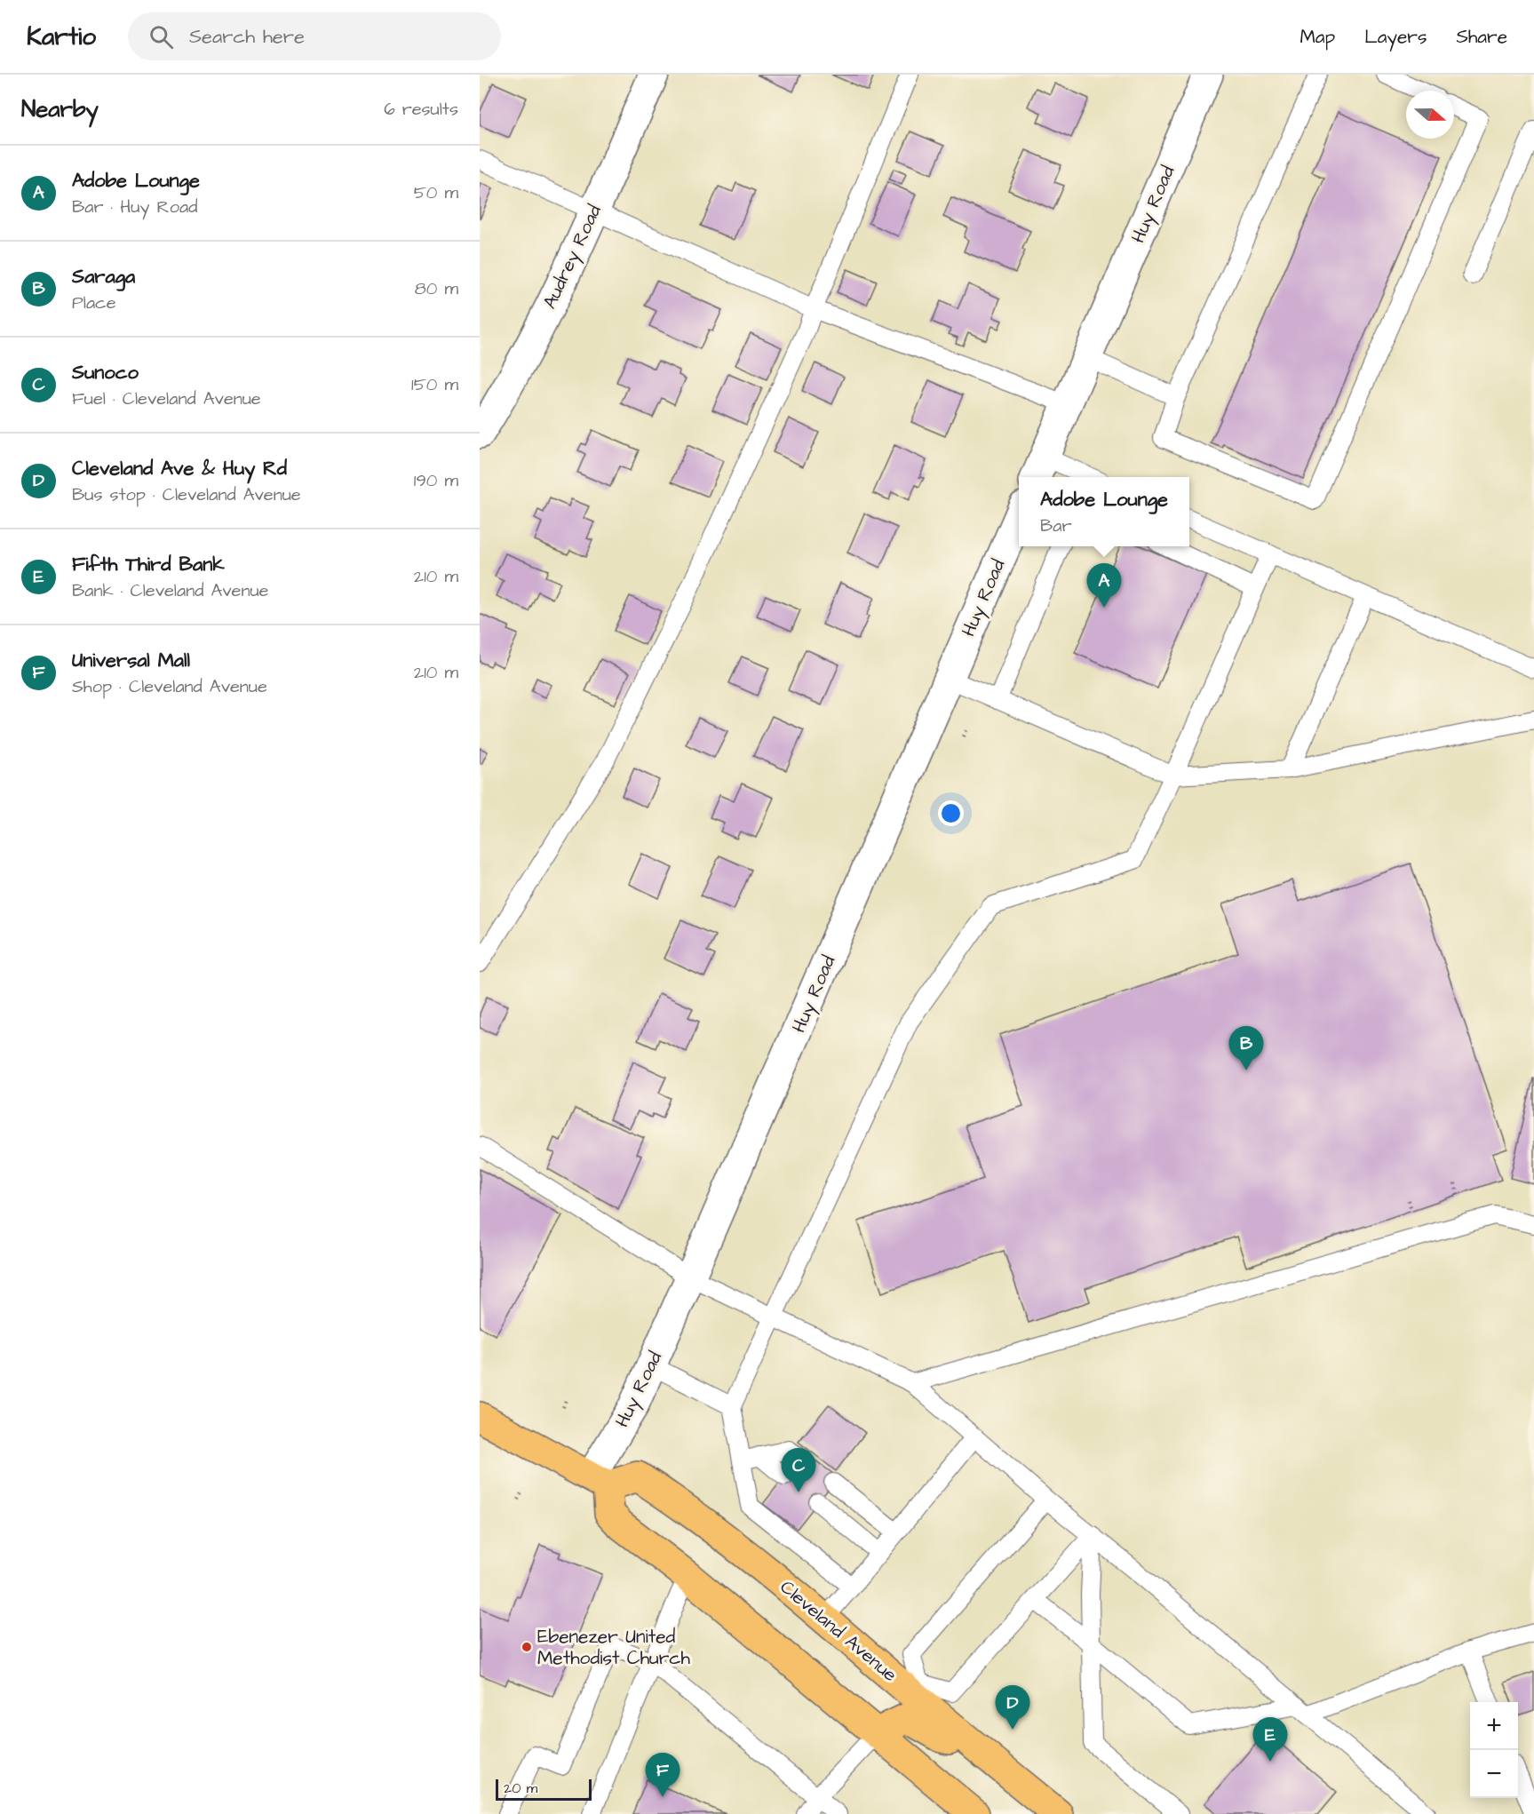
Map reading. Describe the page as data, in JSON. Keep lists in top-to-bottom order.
{
  "streets": {
    "main road": ["Cleveland Avenue"],
    "street": ["Huy Road", "Audrey Road"]
  },
  "crossings": [
    ["Huy Road", "Cleveland Avenue"]
  ],
  "places": ["Ebenezer United Methodist Church"],
  "scale_bar": "20 m",
  "north": "right",
  "page": {
    "header": "Kartio",
    "search": "Search here",
    "nav": ["Map", "Layers", "Share"],
    "heading": ["Nearby", "6 results"],
    "list": [
      {
        "mark": "A",
        "name": "Adobe Lounge",
        "note": "Bar · Huy Road",
        "value": "50 m"
      },
      {
        "mark": "B",
        "name": "Saraga",
        "note": "Place",
        "value": "80 m"
      },
      {
        "mark": "C",
        "name": "Sunoco",
        "note": "Fuel · Cleveland Avenue",
        "value": "150 m"
      },
      {
        "mark": "D",
        "name": "Cleveland Ave & Huy Rd",
        "note": "Bus stop · Cleveland Avenue",
        "value": "190 m"
      },
      {
        "mark": "E",
        "name": "Fifth Third Bank",
        "note": "Bank · Cleveland Avenue",
        "value": "210 m"
      },
      {
        "mark": "F",
        "name": "Universal Mall",
        "note": "Shop · Cleveland Avenue",
        "value": "210 m"
      }
    ],
    "popup": ["Adobe Lounge", "Bar"],
    "pins": [
      "A",
      "B",
      "C",
      "D",
      "E",
      "F"
    ],
    "map_buttons": ["+", "−"],
    "scale": "20 m"
  }
}
